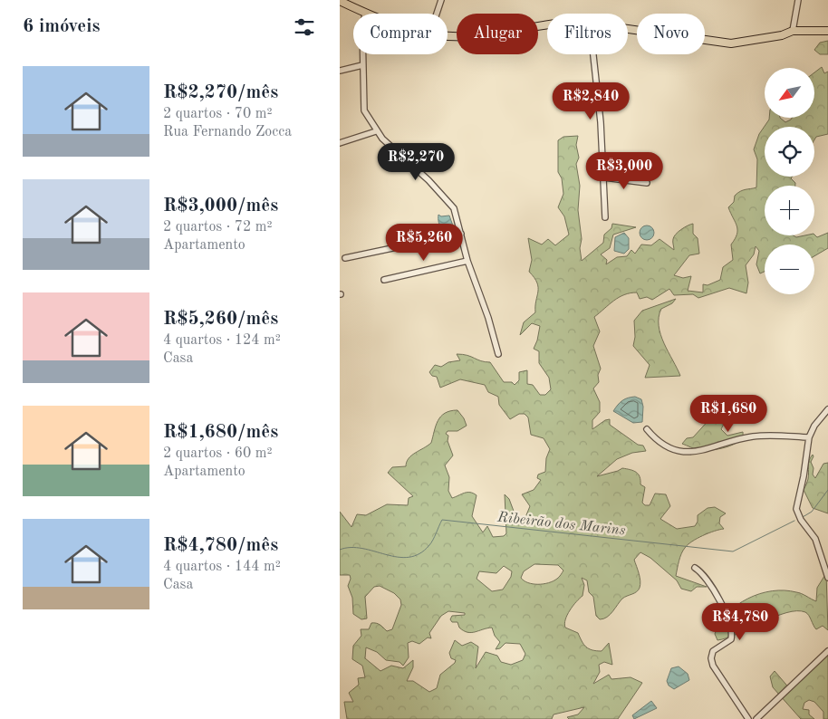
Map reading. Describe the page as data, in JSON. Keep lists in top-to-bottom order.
{
  "water": ["Ribeirão dos Marins"],
  "north": "bottom left",
  "page": {
    "heading": "6 imóveis",
    "chip": [
      "Comprar",
      "Alugar",
      "Filtros",
      "Novo"
    ],
    "list": [
      {
        "name": "R$2,270/mês",
        "note": "2 quartos · 70 m² · Rua Fernando Zocca"
      },
      {
        "name": "R$3,000/mês",
        "note": "2 quartos · 72 m² · Apartamento"
      },
      {
        "name": "R$5,260/mês",
        "note": "4 quartos · 124 m² · Casa"
      },
      {
        "name": "R$1,680/mês",
        "note": "2 quartos · 60 m² · Apartamento"
      },
      {
        "name": "R$4,780/mês",
        "note": "4 quartos · 144 m² · Casa"
      }
    ],
    "map_buttons": ["+", "−"],
    "price": [
      "R$2,840",
      "R$2,270",
      "R$3,000",
      "R$5,260",
      "R$1,680",
      "R$4,780"
    ]
  }
}
